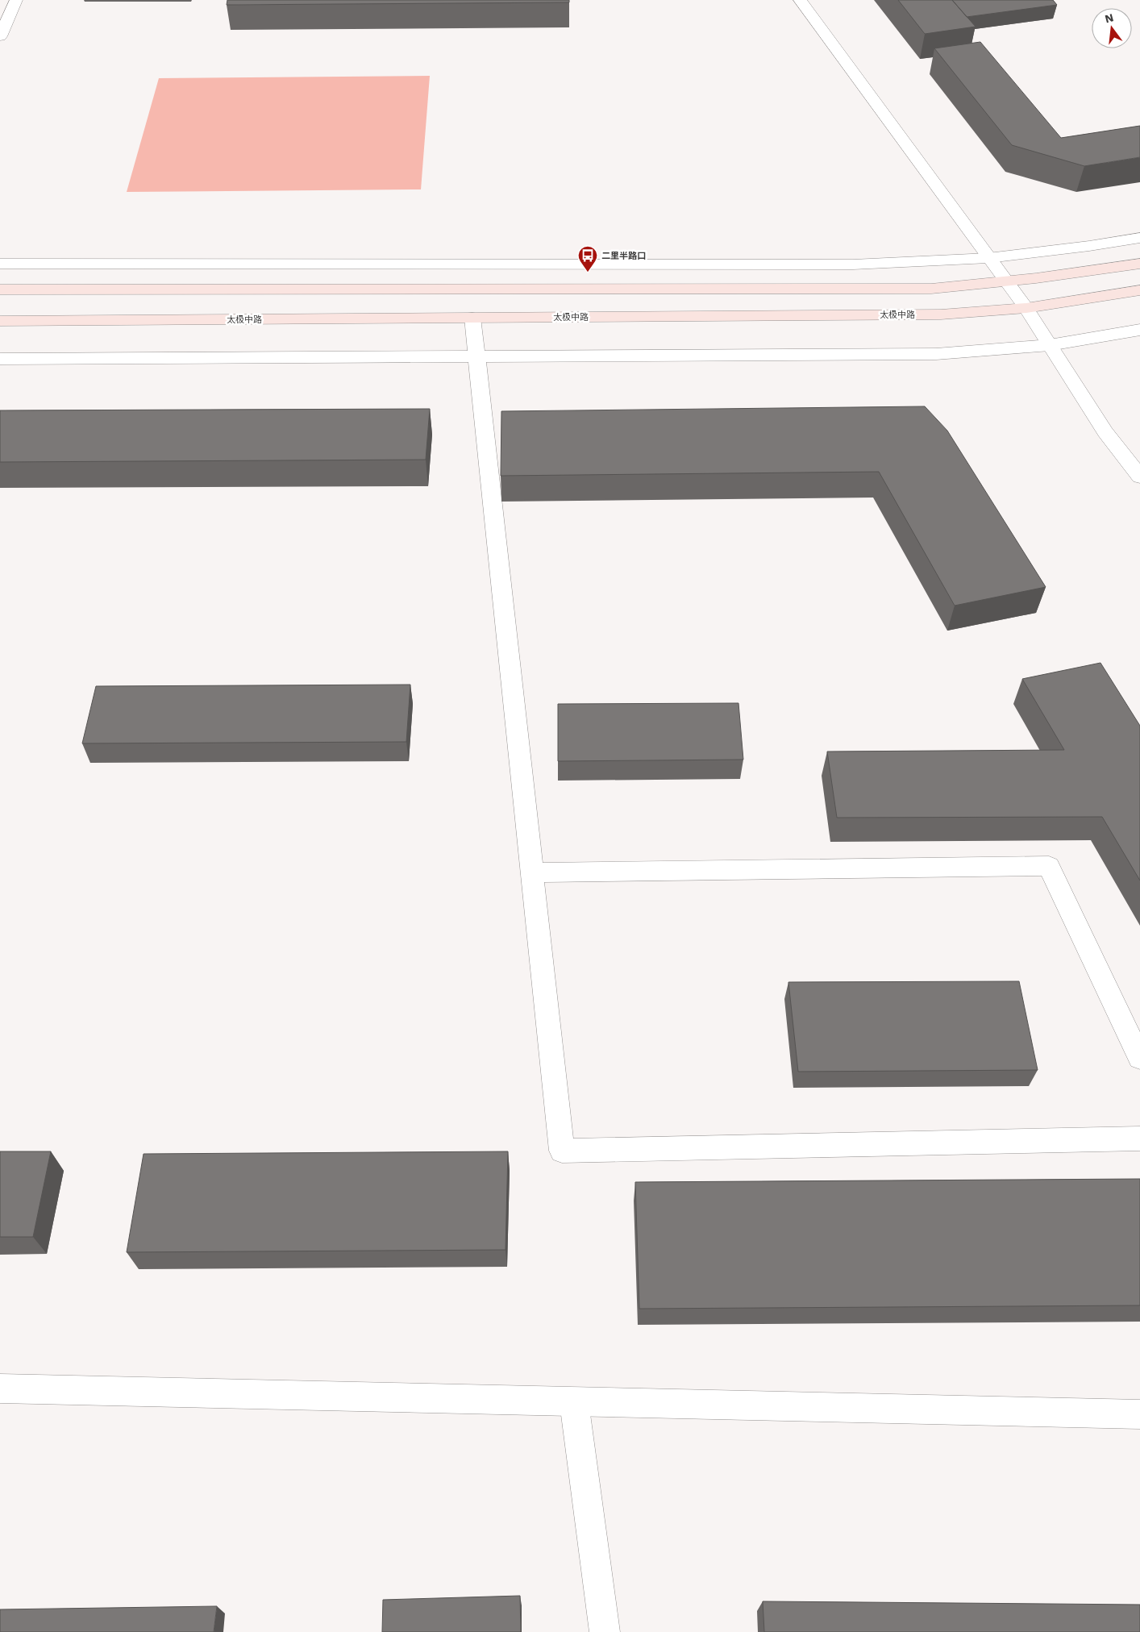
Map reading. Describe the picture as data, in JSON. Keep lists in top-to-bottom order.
{
  "streets": {
    "main road": ["太极中路"]
  },
  "places": {
    "bus stop": ["二里半路口"]
  },
  "north": "top"
}
